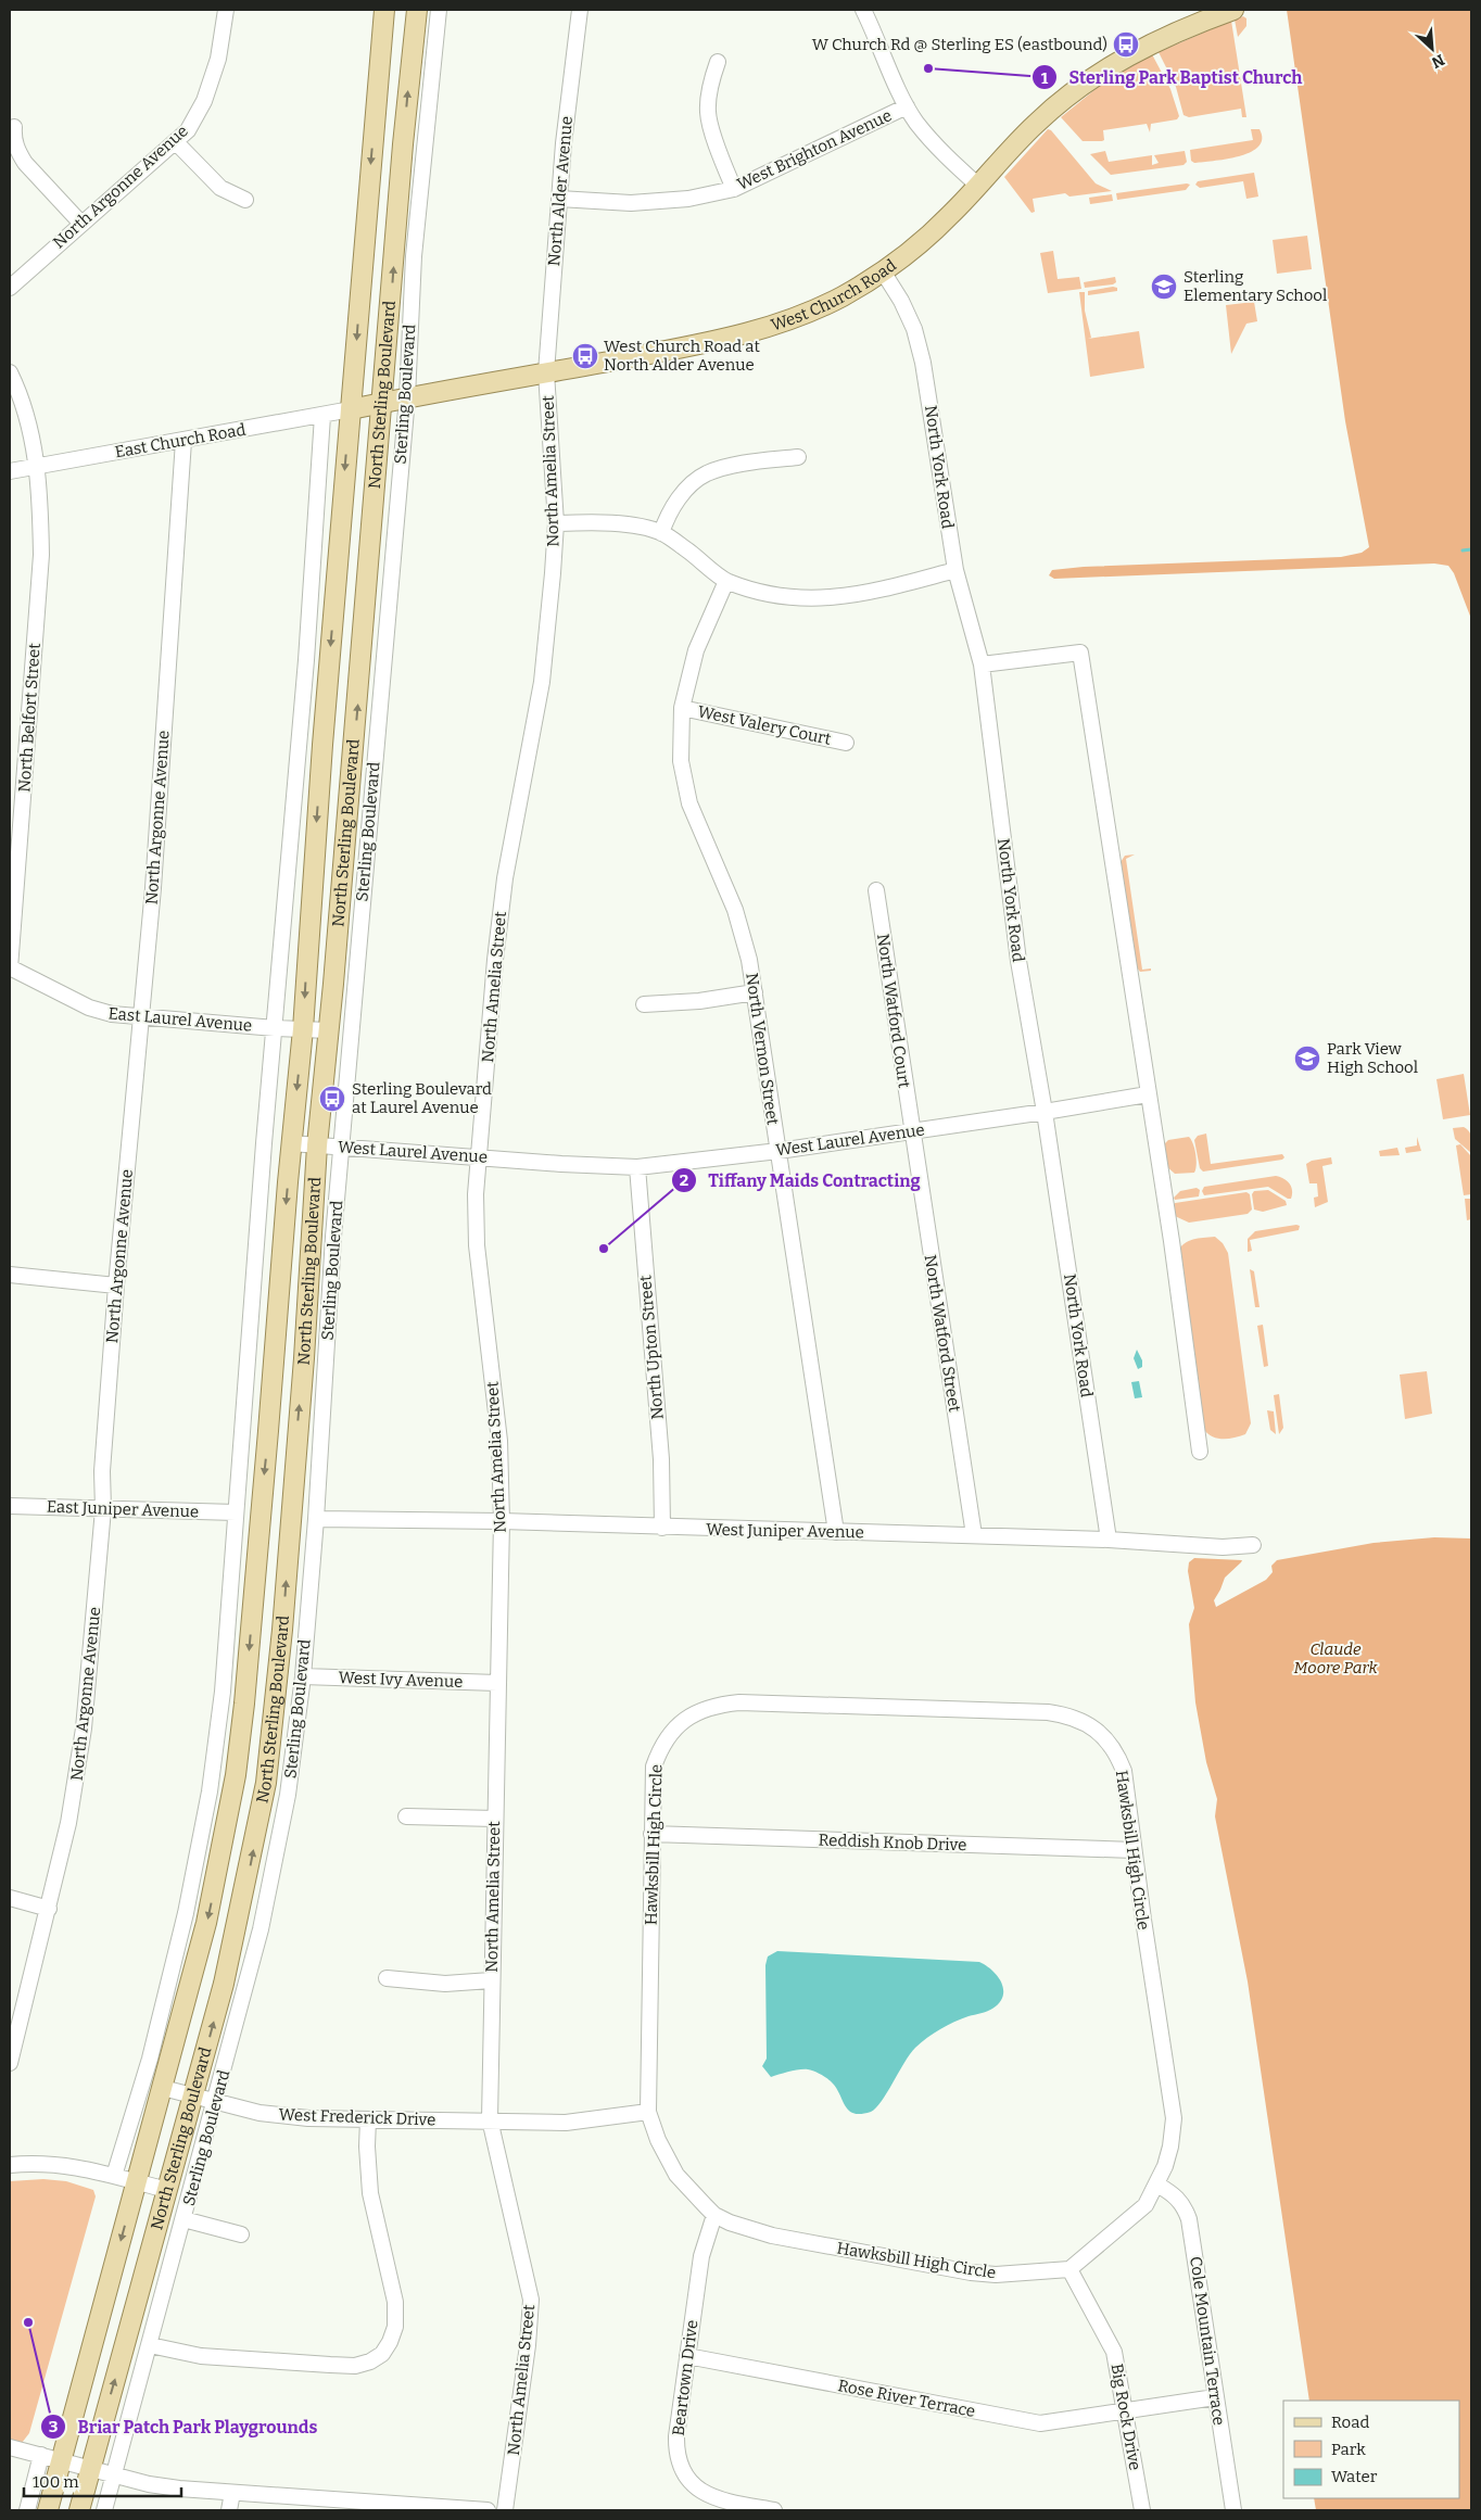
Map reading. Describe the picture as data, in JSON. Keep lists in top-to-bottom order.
{
  "streets": {
    "main road": ["West Church Road", "North Sterling Boulevard"],
    "street": [
      "West Brighton Avenue",
      "North Argonne Avenue",
      "North Alder Avenue",
      "Sterling Boulevard",
      "East Church Road",
      "North York Road",
      "North Amelia Street",
      "North Belfort Street",
      "West Valery Court",
      "North Watford Court",
      "East Laurel Avenue",
      "North Vernon Street",
      "West Laurel Avenue",
      "North Watford Street",
      "North Upton Street",
      "East Juniper Avenue",
      "West Juniper Avenue",
      "West Ivy Avenue",
      "Reddish Knob Drive",
      "Hawksbill High Circle",
      "West Frederick Drive",
      "Cole Mountain Terrace",
      "Beartown Drive",
      "Rose River Terrace",
      "Big Rock Drive"
    ]
  },
  "crossings": [
    ["West Brighton Avenue", "North Alder Avenue"],
    ["North Argonne Avenue", "East Church Road"],
    ["North Argonne Avenue", "East Laurel Avenue"],
    ["North Argonne Avenue", "East Juniper Avenue"],
    ["North Alder Avenue", "West Church Road"],
    ["North Alder Avenue", "North Amelia Street"],
    ["West Church Road", "North Sterling Boulevard"],
    ["West Church Road", "Sterling Boulevard"],
    ["West Church Road", "East Church Road"],
    ["West Church Road", "North York Road"],
    ["West Church Road", "North Amelia Street"],
    ["North Sterling Boulevard", "East Church Road"],
    ["North Sterling Boulevard", "East Laurel Avenue"],
    ["North Sterling Boulevard", "West Laurel Avenue"],
    ["North Sterling Boulevard", "West Frederick Drive"],
    ["Sterling Boulevard", "West Laurel Avenue"],
    ["Sterling Boulevard", "West Juniper Avenue"],
    ["Sterling Boulevard", "West Ivy Avenue"],
    ["Sterling Boulevard", "West Frederick Drive"],
    ["East Church Road", "North Belfort Street"],
    ["North York Road", "West Laurel Avenue"],
    ["North York Road", "West Juniper Avenue"],
    ["North Amelia Street", "West Laurel Avenue"],
    ["North Amelia Street", "West Juniper Avenue"],
    ["North Amelia Street", "West Ivy Avenue"],
    ["North Amelia Street", "West Frederick Drive"],
    ["North Belfort Street", "East Laurel Avenue"],
    ["West Valery Court", "North Vernon Street"],
    ["North Watford Court", "West Laurel Avenue"],
    ["North Watford Court", "North Watford Street"],
    ["North Vernon Street", "West Laurel Avenue"],
    ["North Vernon Street", "West Juniper Avenue"],
    ["West Laurel Avenue", "North Watford Street"],
    ["West Laurel Avenue", "North Upton Street"],
    ["North Watford Street", "West Juniper Avenue"],
    ["North Upton Street", "West Juniper Avenue"],
    ["Reddish Knob Drive", "Hawksbill High Circle"],
    ["Hawksbill High Circle", "West Frederick Drive"],
    ["Hawksbill High Circle", "Cole Mountain Terrace"],
    ["Hawksbill High Circle", "Beartown Drive"],
    ["Hawksbill High Circle", "Big Rock Drive"],
    ["Cole Mountain Terrace", "Rose River Terrace"],
    ["Beartown Drive", "Rose River Terrace"],
    ["Rose River Terrace", "Big Rock Drive"]
  ],
  "parks": ["Claude Moore Park"],
  "places": {
    "bus stop": ["W Church Rd @ Sterling ES (eastbound)", "West Church Road at North Alder Avenue", "Sterling Boulevard at Laurel Avenue"],
    "other": ["Sterling Park Baptist Church", "Tiffany Maids Contracting", "Briar Patch Park Playgrounds"],
    "school or university": ["Sterling Elementary School", "Park View High School"]
  },
  "legend": ["Road", "Park", "Water"],
  "scale_bar": "100 m",
  "north": "bottom right"
}
